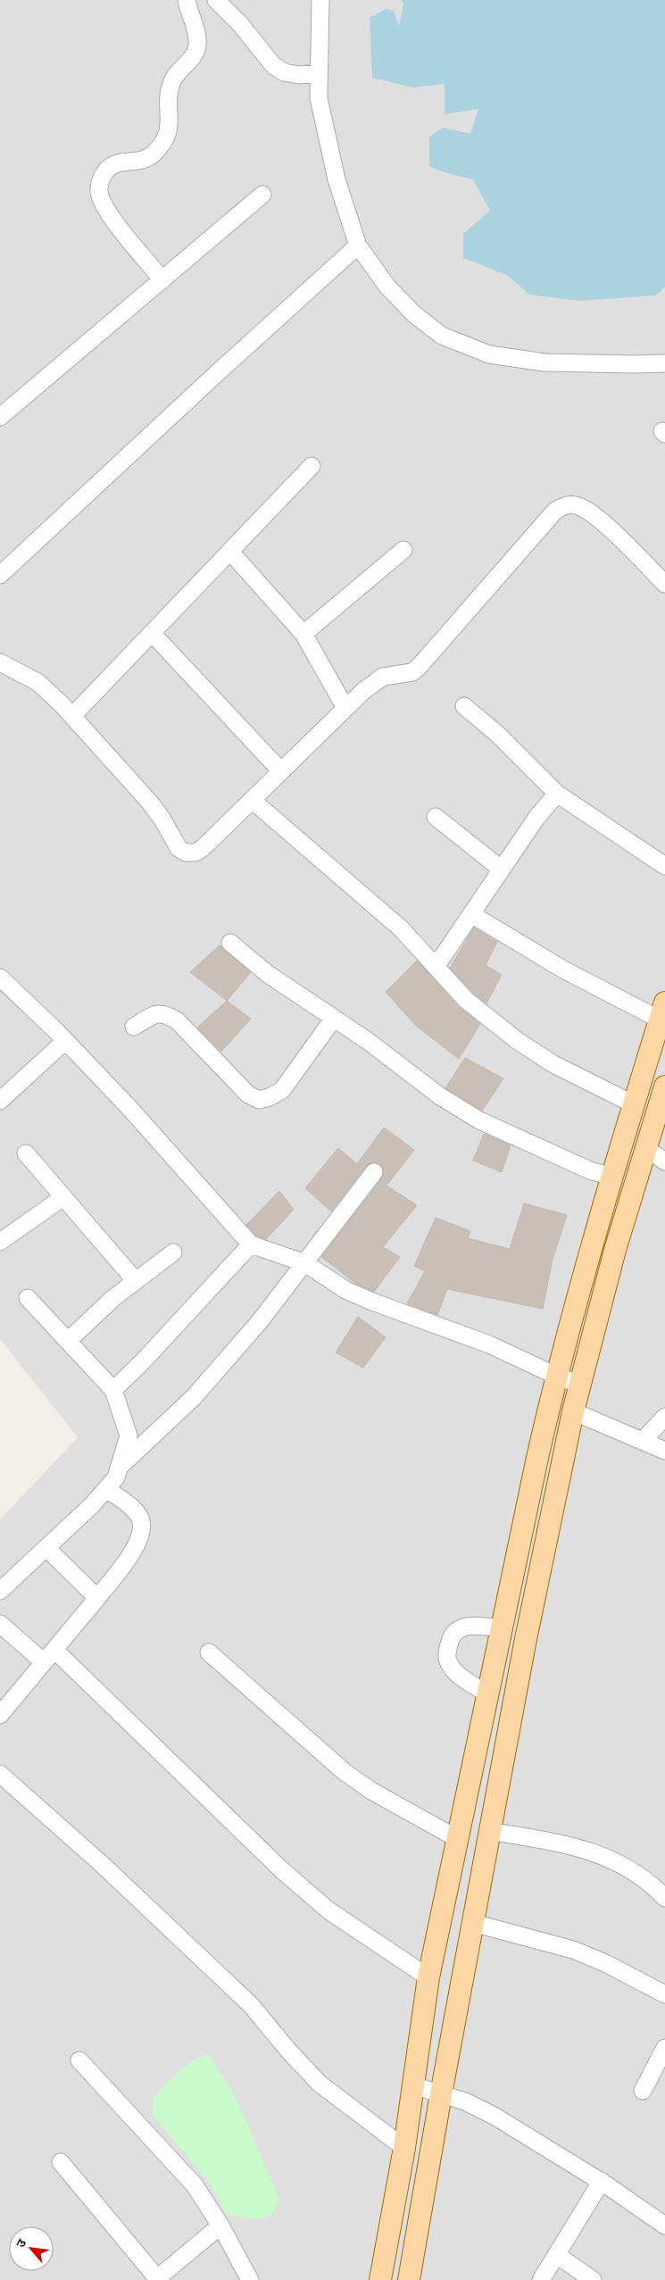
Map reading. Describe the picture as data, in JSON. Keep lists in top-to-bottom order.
{
  "north": "top left"
}
